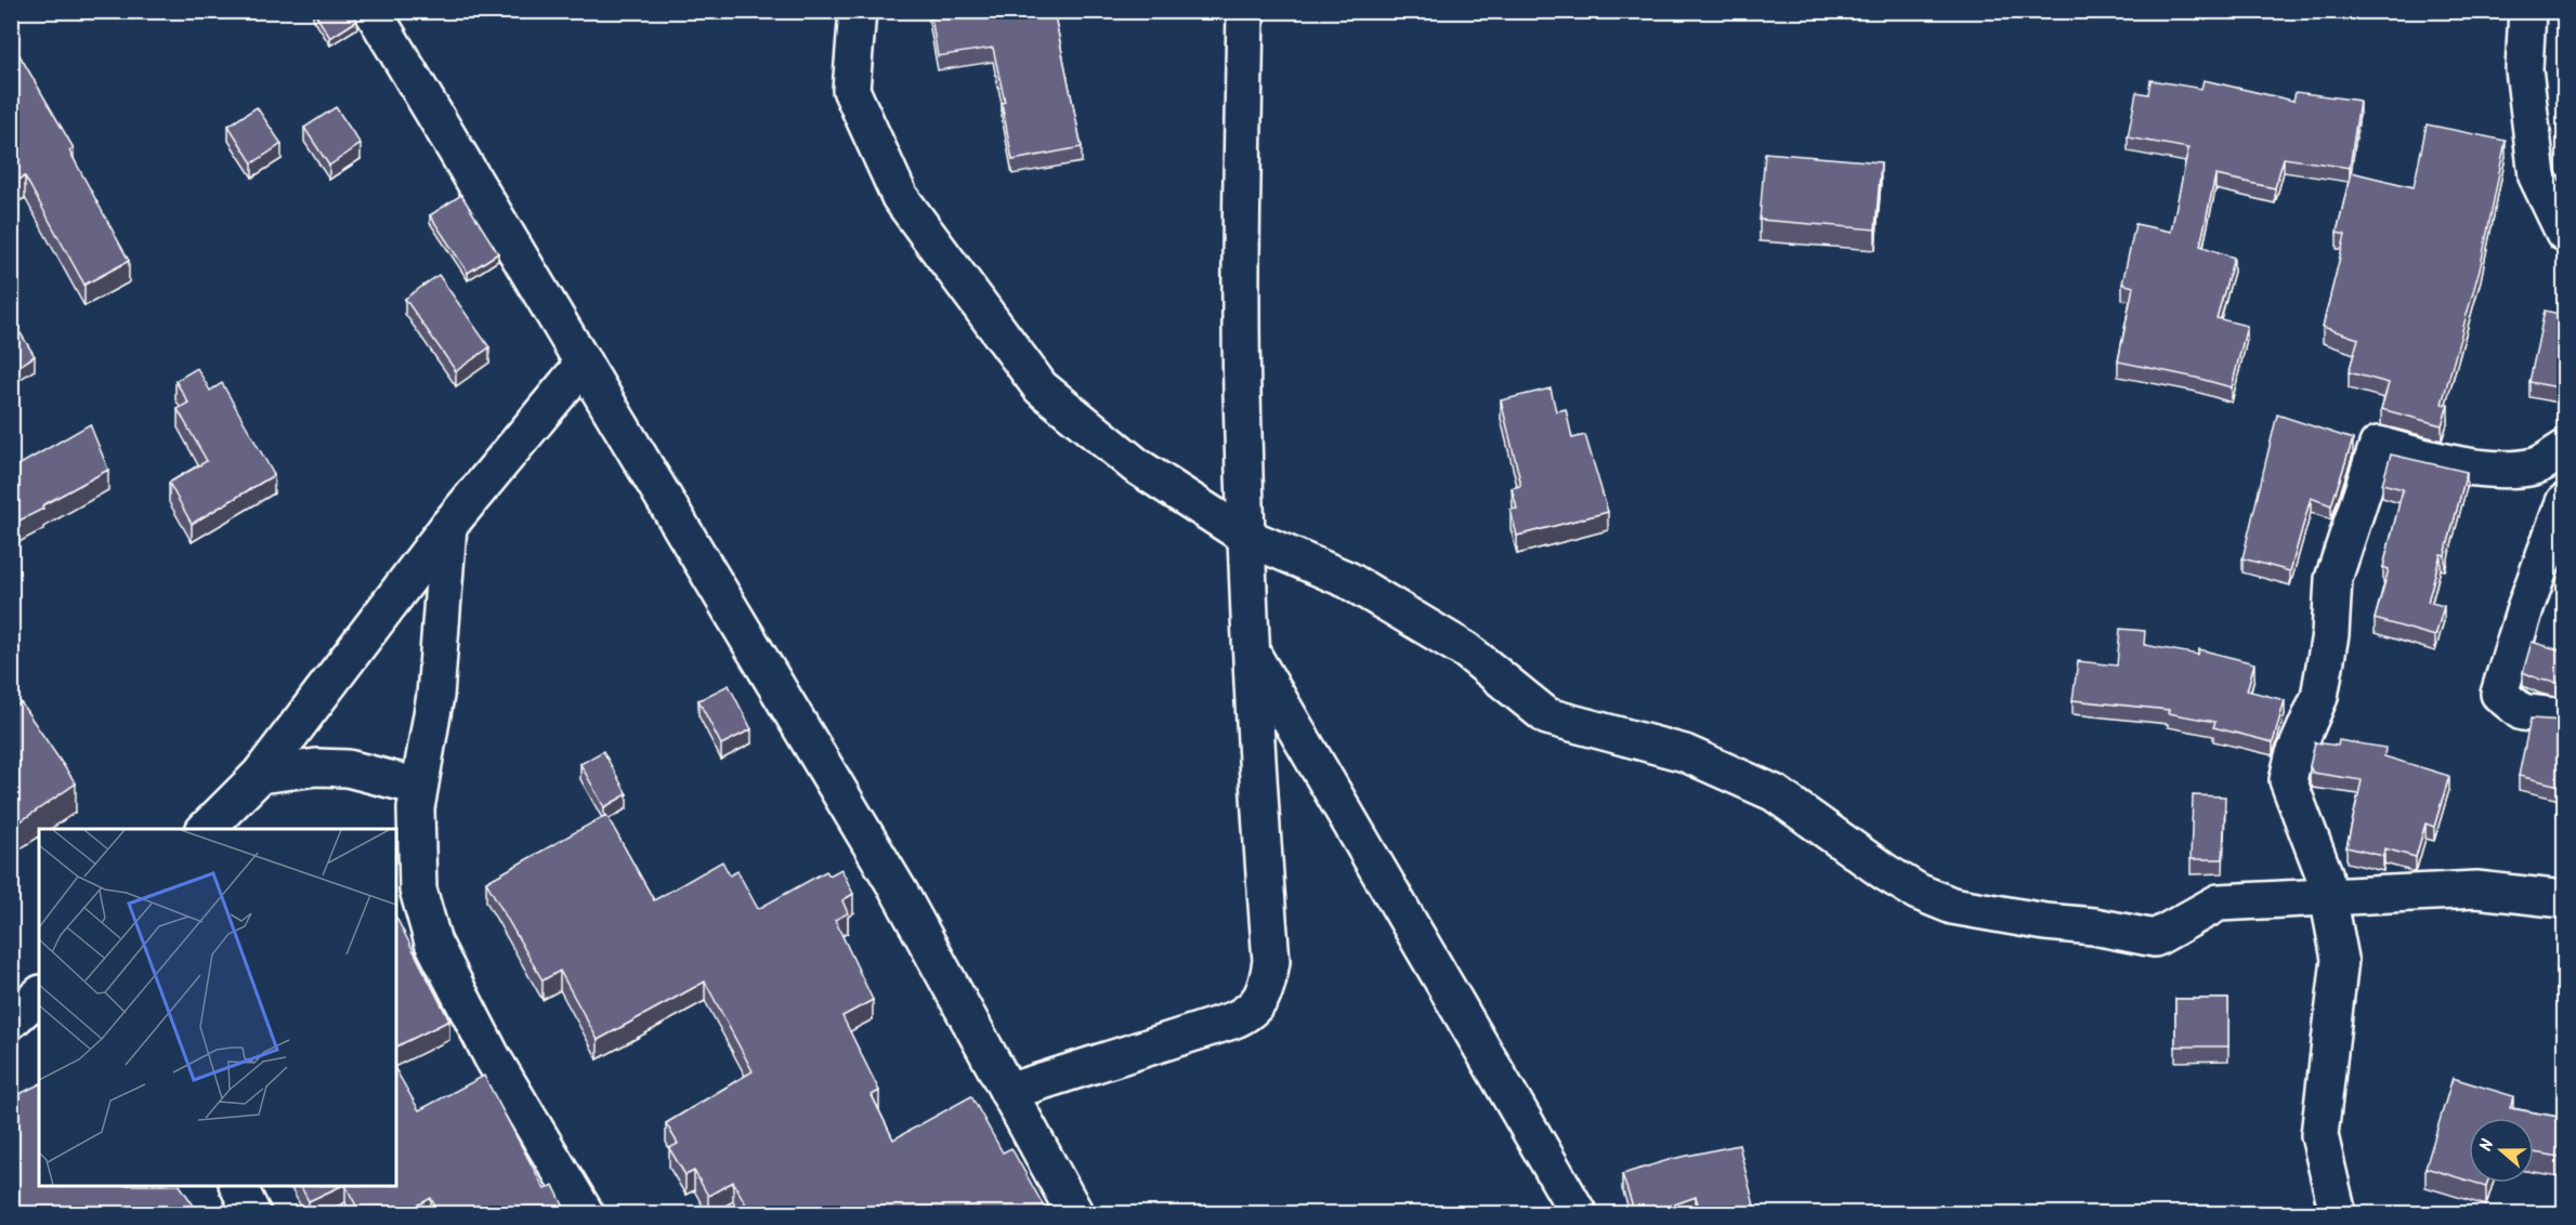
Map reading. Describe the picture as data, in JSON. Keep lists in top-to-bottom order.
{
  "north": "left"
}
